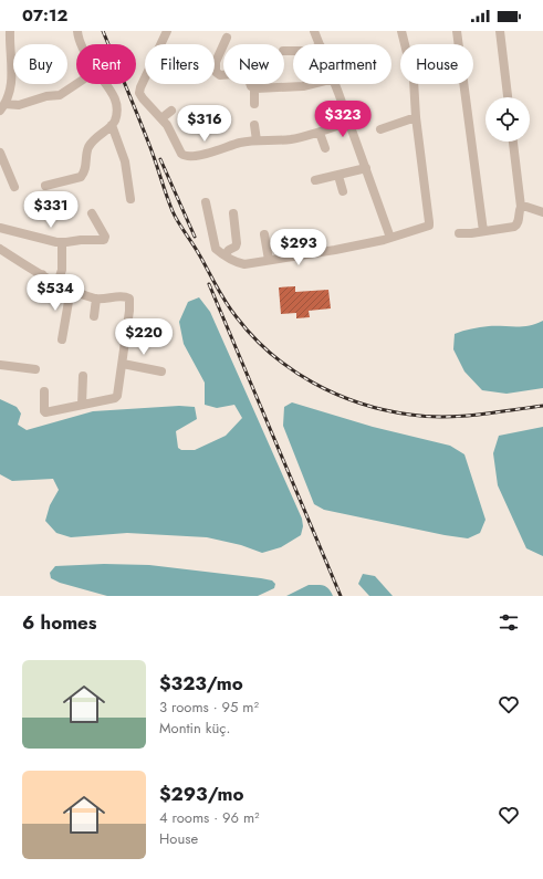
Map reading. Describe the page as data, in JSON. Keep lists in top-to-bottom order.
{
  "page": {
    "status": "07:12",
    "chip": [
      "Buy",
      "Rent",
      "Filters",
      "New",
      "Apartment",
      "House"
    ],
    "price": [
      "$323",
      "$316",
      "$331",
      "$293",
      "$534",
      "$220"
    ],
    "heading": "6 homes",
    "list": [
      {
        "name": "$323/mo",
        "note": "3 rooms · 95 m² · Montin küç."
      },
      {
        "name": "$293/mo",
        "note": "4 rooms · 96 m² · House"
      }
    ]
  }
}
